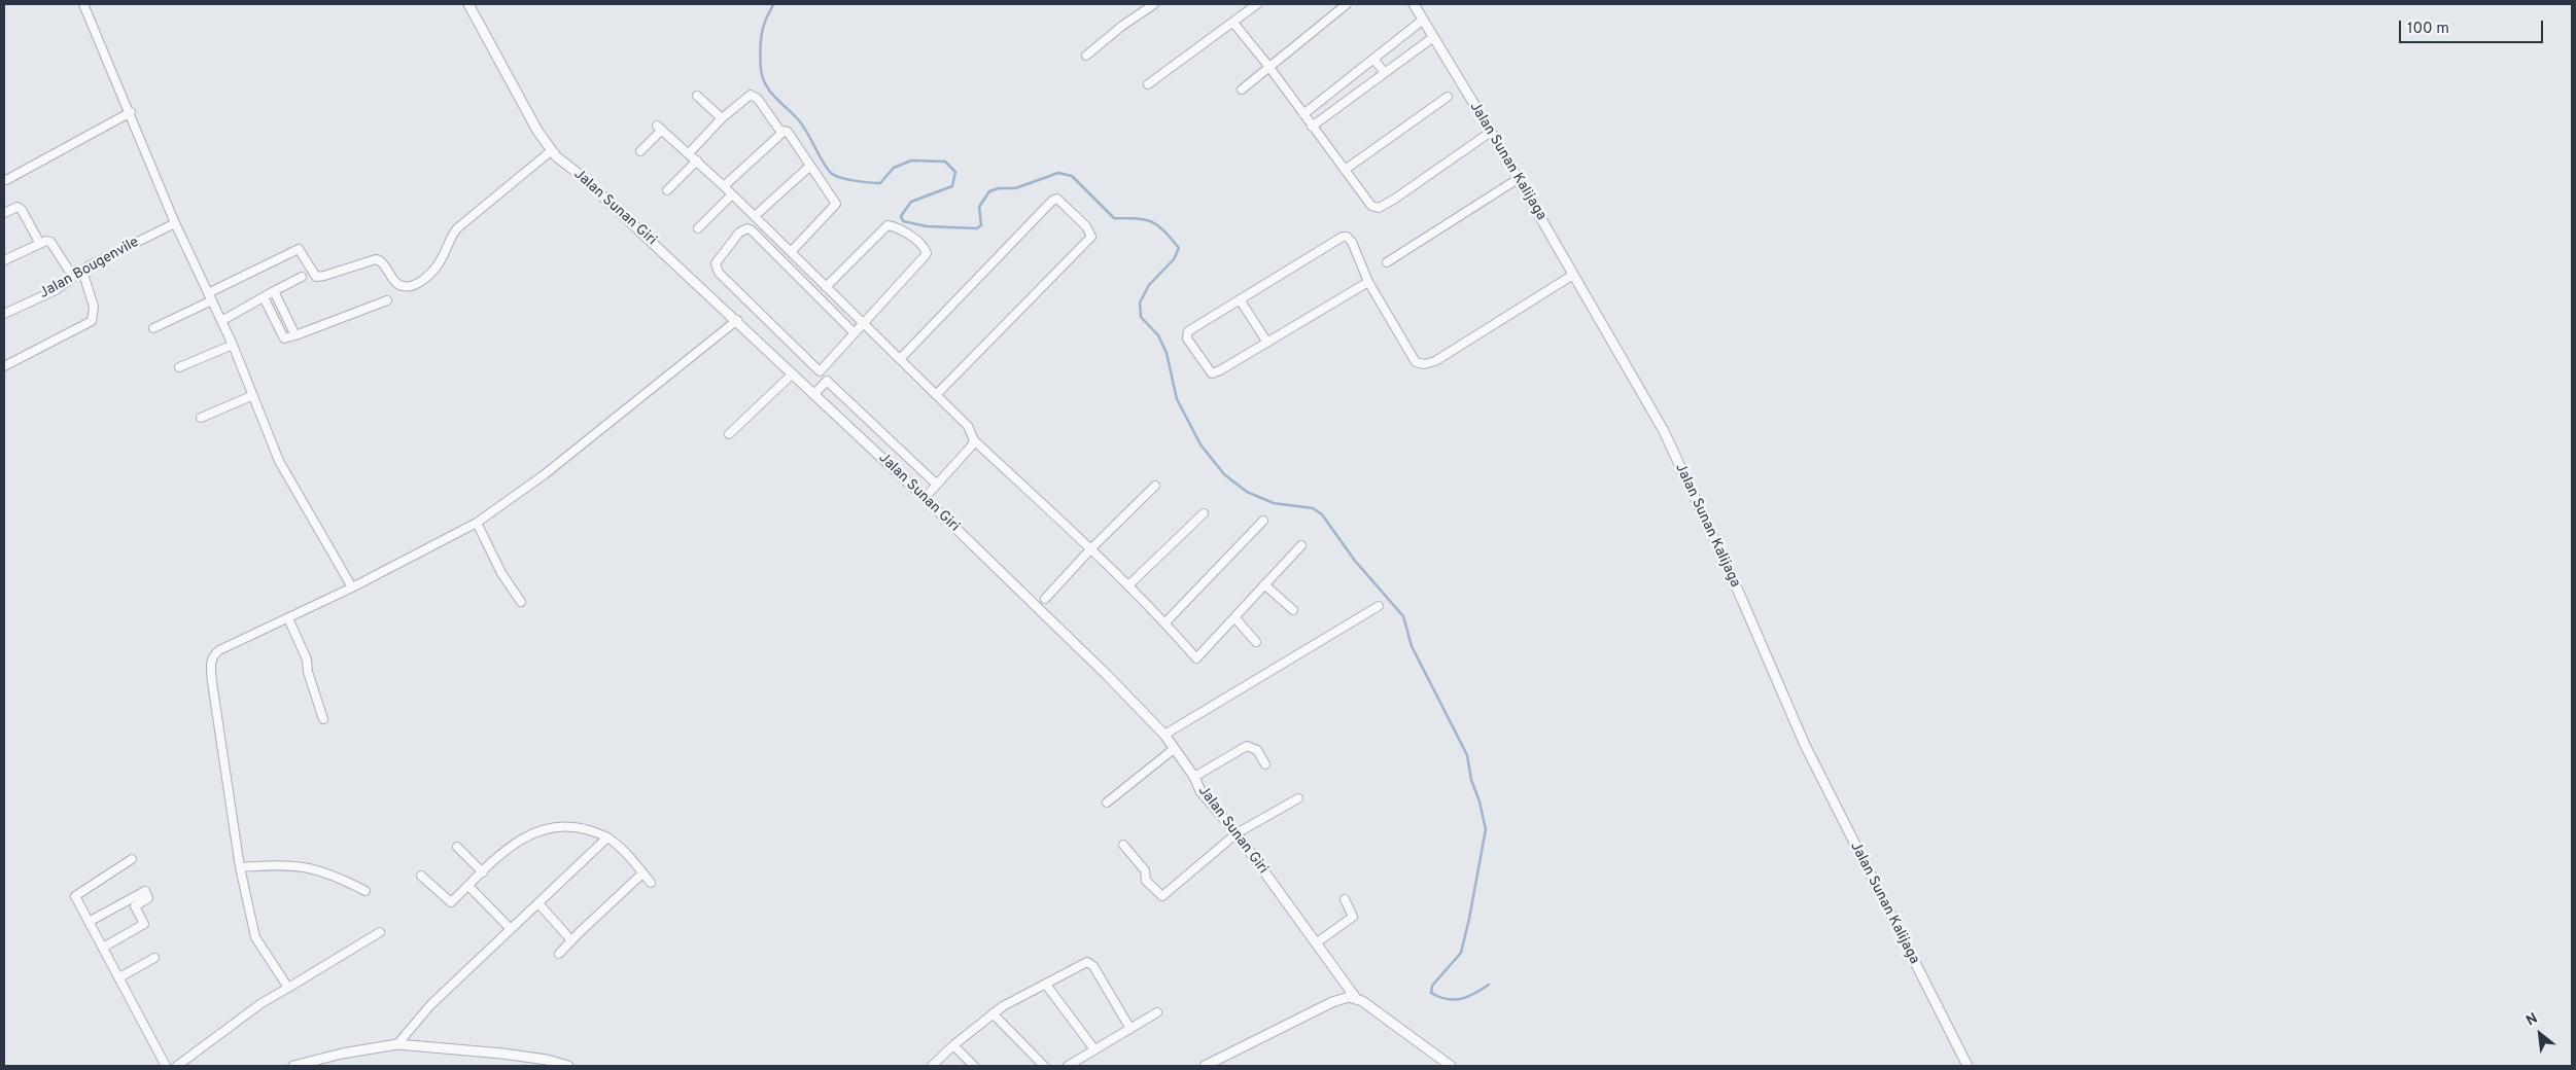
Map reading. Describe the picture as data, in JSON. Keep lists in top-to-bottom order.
{
  "streets": {
    "street": ["Jalan Sunan Kalijaga", "Jalan Sunan Giri", "Jalan Bougenvile"]
  },
  "scale_bar": "100 m",
  "north": "top left"
}
